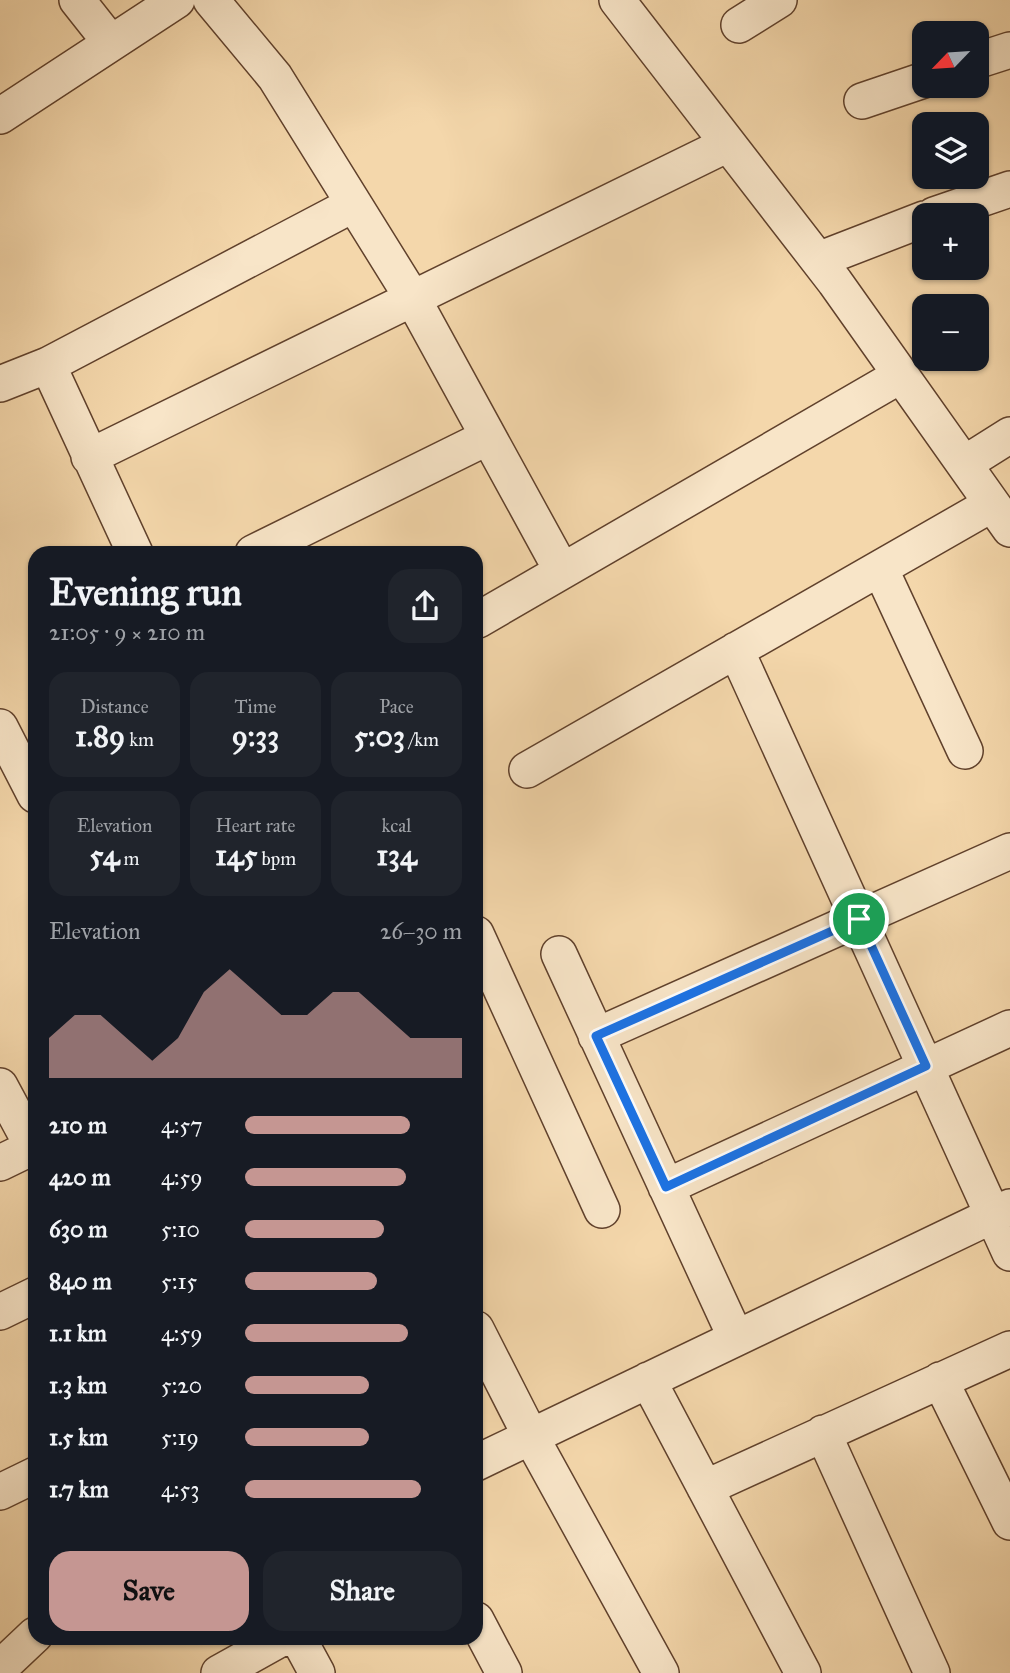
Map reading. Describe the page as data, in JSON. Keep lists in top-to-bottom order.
{
  "north": "bottom left",
  "page": {
    "map_buttons": ["+", "−"],
    "heading": ["Evening run", "21:05 · 9 × 210 m"],
    "stats": [
      ["Distance", "1.89 km"],
      ["Time", "9:33"],
      ["Pace", "5:03 /km"],
      ["Elevation", "54 m"],
      ["Heart rate", "145 bpm"],
      ["kcal", "134"]
    ],
    "chart": ["Elevation", "26–30 m"],
    "list": [
      {
        "name": "210 m",
        "note": "4:57"
      },
      {
        "name": "420 m",
        "note": "4:59"
      },
      {
        "name": "630 m",
        "note": "5:10"
      },
      {
        "name": "840 m",
        "note": "5:15"
      },
      {
        "name": "1.1 km",
        "note": "4:59"
      },
      {
        "name": "1.3 km",
        "note": "5:20"
      },
      {
        "name": "1.5 km",
        "note": "5:19"
      },
      {
        "name": "1.7 km",
        "note": "4:53"
      }
    ],
    "buttons": ["Save", "Share"]
  }
}
